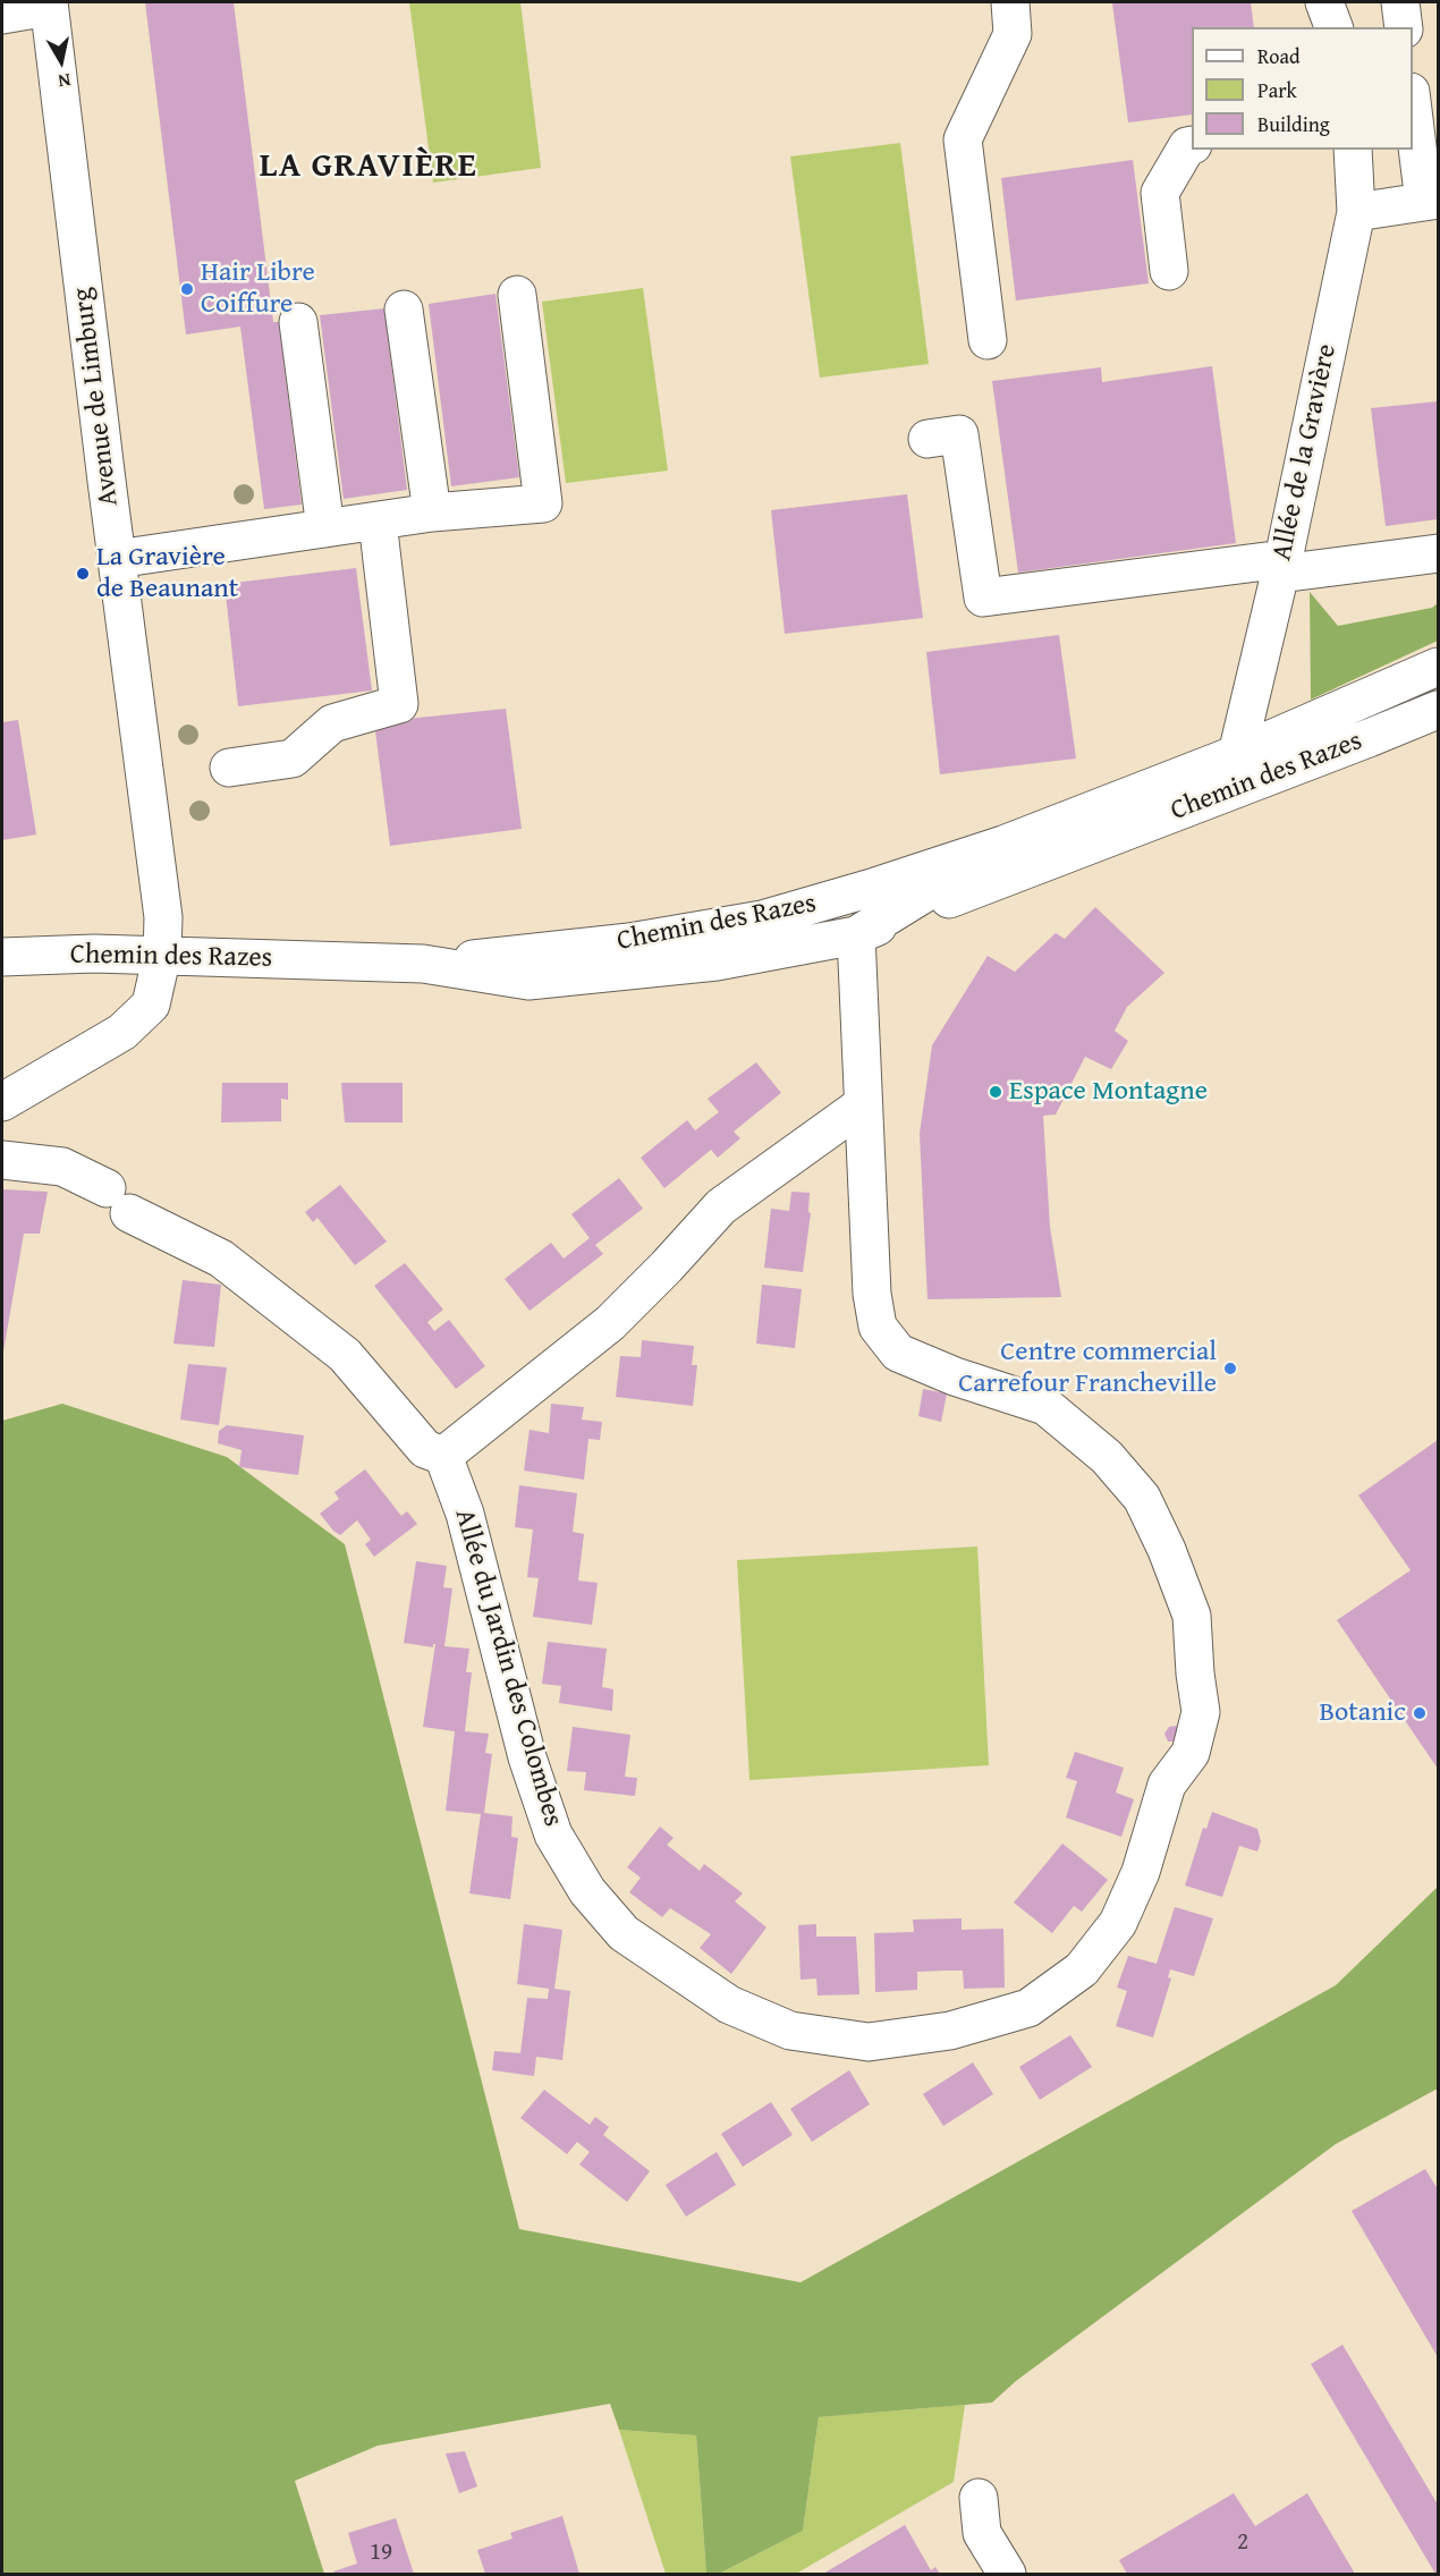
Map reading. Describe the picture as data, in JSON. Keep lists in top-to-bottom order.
{
  "streets": {
    "street": [
      "Avenue de Limburg",
      "Allée de la Gravière",
      "Chemin des Razes",
      "Allée du Jardin des Colombes"
    ]
  },
  "crossings": [
    ["Avenue de Limburg", "Chemin des Razes"],
    ["Allée de la Gravière", "Chemin des Razes"],
    ["Chemin des Razes", "Allée du Jardin des Colombes"]
  ],
  "districts": ["LA GRAVIÈRE"],
  "places": [
    "Hair Libre Coiffure",
    "La Gravière de Beaunant",
    "Espace Montagne",
    "Centre commercial Carrefour Francheville",
    "Botanic"
  ],
  "house_numbers": ["2", "19"],
  "legend": ["Road", "Park", "Building"],
  "north": "bottom"
}
